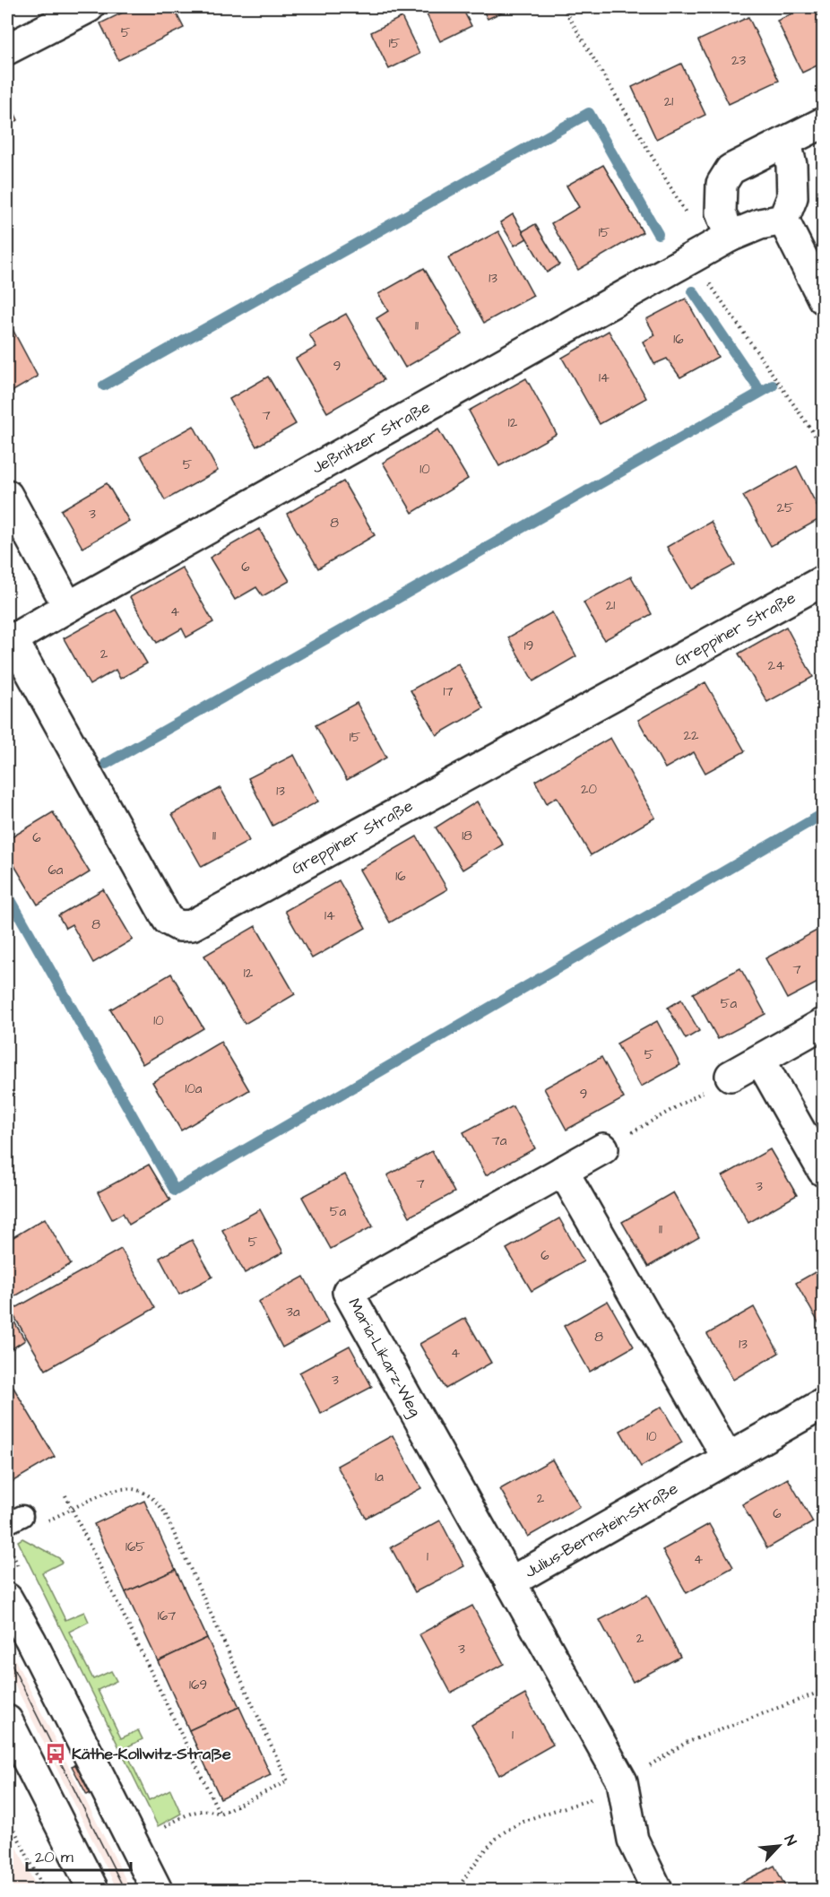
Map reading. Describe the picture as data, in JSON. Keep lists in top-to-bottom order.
{
  "streets": {
    "street": [
      "Jeßnitzer Straße",
      "Greppiner Straße",
      "Maria-Likarz-Weg",
      "Julius-Bernstein-Straße"
    ]
  },
  "crossings": [
    ["Jeßnitzer Straße", "Greppiner Straße"],
    ["Maria-Likarz-Weg", "Julius-Bernstein-Straße"]
  ],
  "places": {
    "bus stop": ["Käthe-Kollwitz-Straße"]
  },
  "house_numbers": [
    "5",
    "15",
    "23",
    "21",
    "15",
    "13",
    "11",
    "16",
    "9",
    "14",
    "7",
    "12",
    "5",
    "10",
    "25",
    "3",
    "8",
    "6",
    "21",
    "4",
    "19",
    "2",
    "24",
    "17",
    "22",
    "15",
    "20",
    "13",
    "11",
    "18",
    "6",
    "6a",
    "16",
    "14",
    "8",
    "7",
    "12",
    "5a",
    "10",
    "5",
    "10a",
    "9",
    "7a",
    "7",
    "3",
    "5a",
    "11",
    "5",
    "6",
    "3a",
    "8",
    "13",
    "4",
    "3",
    "10",
    "1a",
    "2",
    "6",
    "165",
    "1",
    "4",
    "167",
    "2",
    "3",
    "169",
    "1"
  ],
  "scale_bar": "20 m",
  "north": "top right"
}
